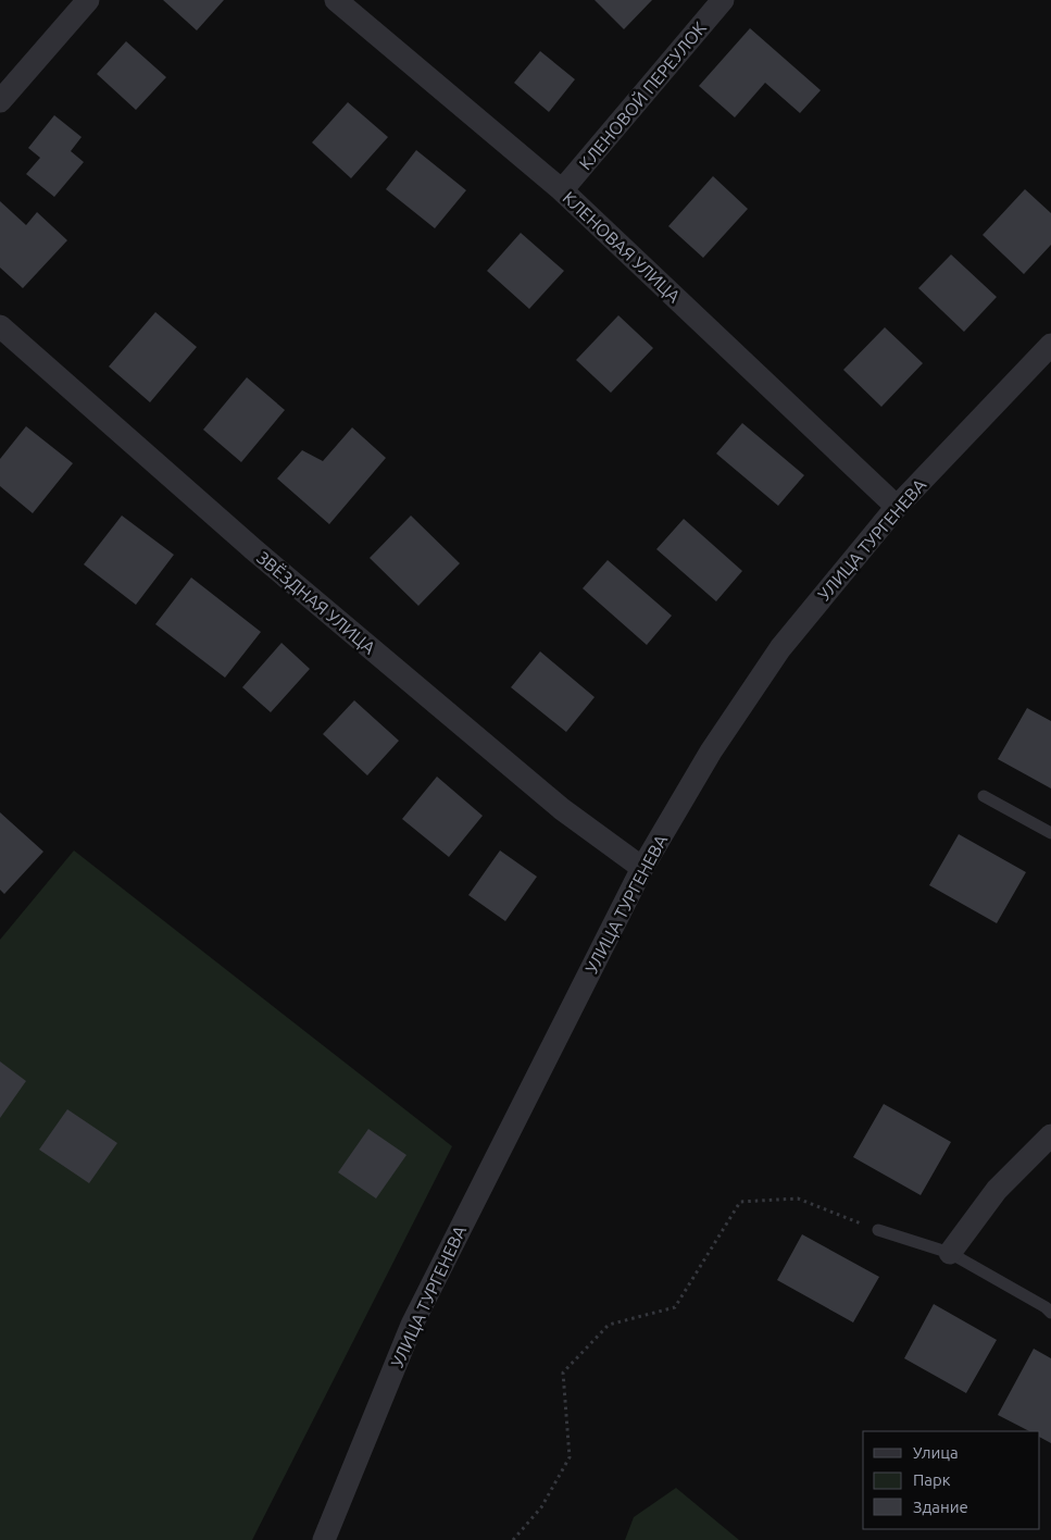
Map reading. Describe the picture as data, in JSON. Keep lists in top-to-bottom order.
{
  "streets": {
    "street": [
      "КЛЕНОВОЙ ПЕРЕУЛОК",
      "КЛЕНОВАЯ УЛИЦА",
      "УЛИЦА ТУРГЕНЕВА",
      "ЗВЁЗДНАЯ УЛИЦА"
    ]
  },
  "crossings": [
    ["КЛЕНОВОЙ ПЕРЕУЛОК", "КЛЕНОВАЯ УЛИЦА"],
    ["КЛЕНОВАЯ УЛИЦА", "УЛИЦА ТУРГЕНЕВА"],
    ["УЛИЦА ТУРГЕНЕВА", "ЗВЁЗДНАЯ УЛИЦА"]
  ],
  "legend": ["Улица", "Парк", "Здание"]
}
